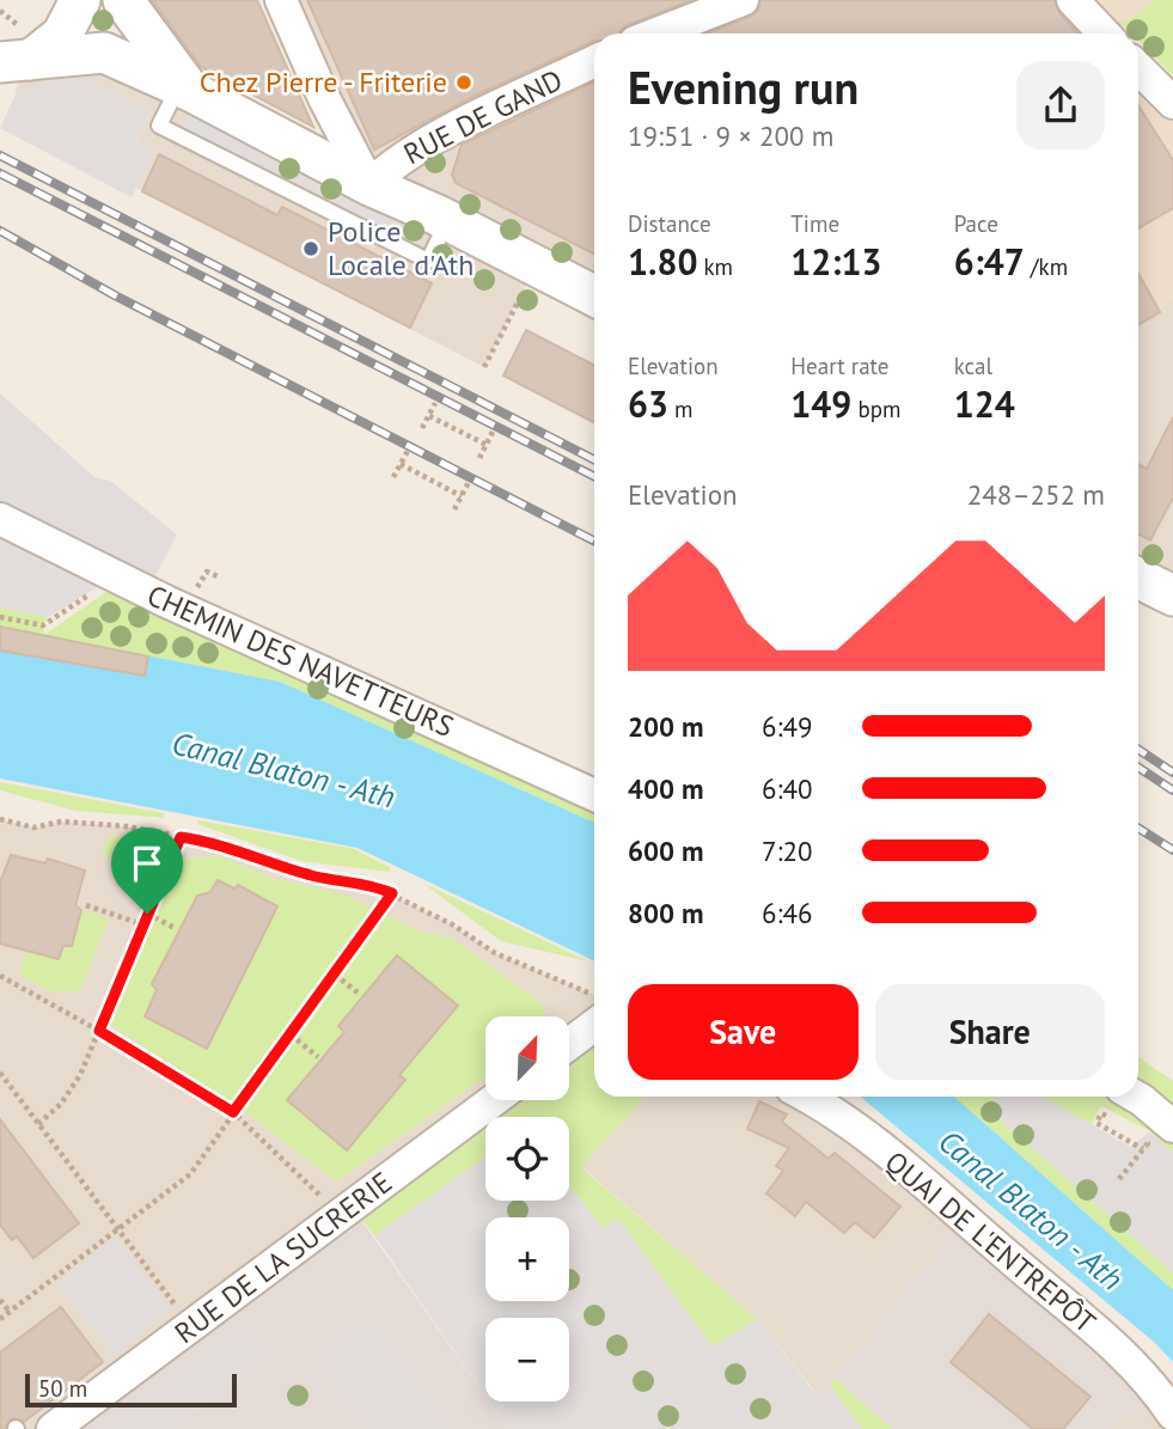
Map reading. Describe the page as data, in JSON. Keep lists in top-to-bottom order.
{
  "streets": {
    "street": [
      "RUE DE GAND",
      "CHEMIN DES NAVETTEURS",
      "QUAI DE L'ENTREPÔT",
      "RUE DE LA SUCRERIE"
    ]
  },
  "water": ["Canal Blaton - Ath"],
  "places": ["Chez Pierre - Friterie", "Police Locale d'Ath"],
  "scale_bar": "50 m",
  "north": "top right",
  "page": {
    "heading": ["Evening run", "19:51 · 9 × 200 m"],
    "stats": [
      ["Distance", "1.80 km"],
      ["Time", "12:13"],
      ["Pace", "6:47 /km"],
      ["Elevation", "63 m"],
      ["Heart rate", "149 bpm"],
      ["kcal", "124"]
    ],
    "chart": ["Elevation", "248–252 m"],
    "list": [
      {
        "name": "200 m",
        "note": "6:49"
      },
      {
        "name": "400 m",
        "note": "6:40"
      },
      {
        "name": "600 m",
        "note": "7:20"
      },
      {
        "name": "800 m",
        "note": "6:46"
      }
    ],
    "buttons": ["Save", "Share"],
    "map_buttons": ["+", "−"],
    "scale": "50 m"
  }
}
